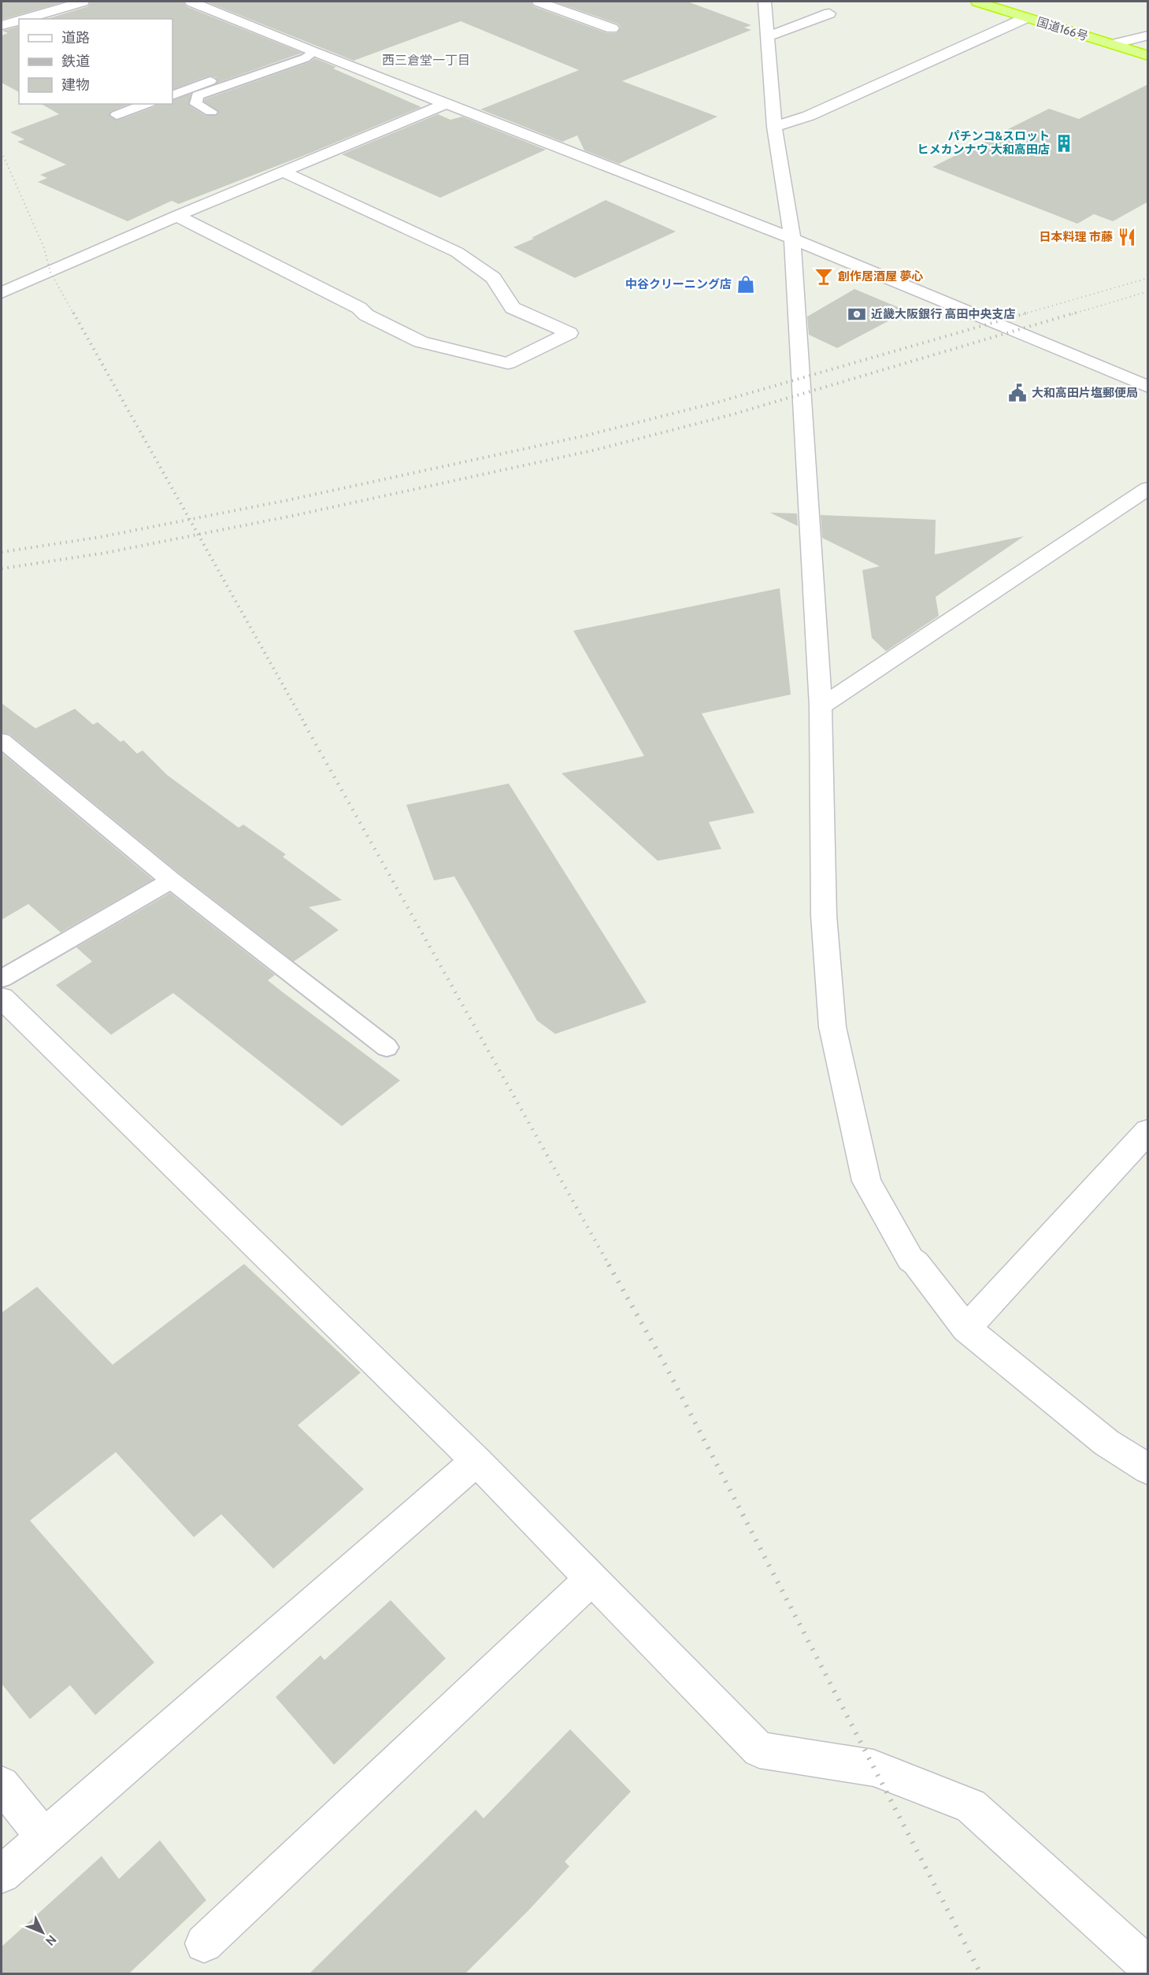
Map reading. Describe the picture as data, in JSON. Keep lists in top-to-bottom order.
{
  "streets": {
    "highway": ["国道166号"]
  },
  "districts": ["西三倉堂一丁目"],
  "places": {
    "building": ["パチンコ&スロット ヒメカンナウ 大和高田店"],
    "restaurant": ["日本料理 市藤"],
    "bar": ["創作居酒屋 夢心"],
    "shop": ["中谷クリーニング店"],
    "bank": ["近畿大阪銀行 高田中央支店"],
    "public building": ["大和高田片塩郵便局"]
  },
  "legend": ["道路", "鉄道", "建物"],
  "north": "bottom right"
}
